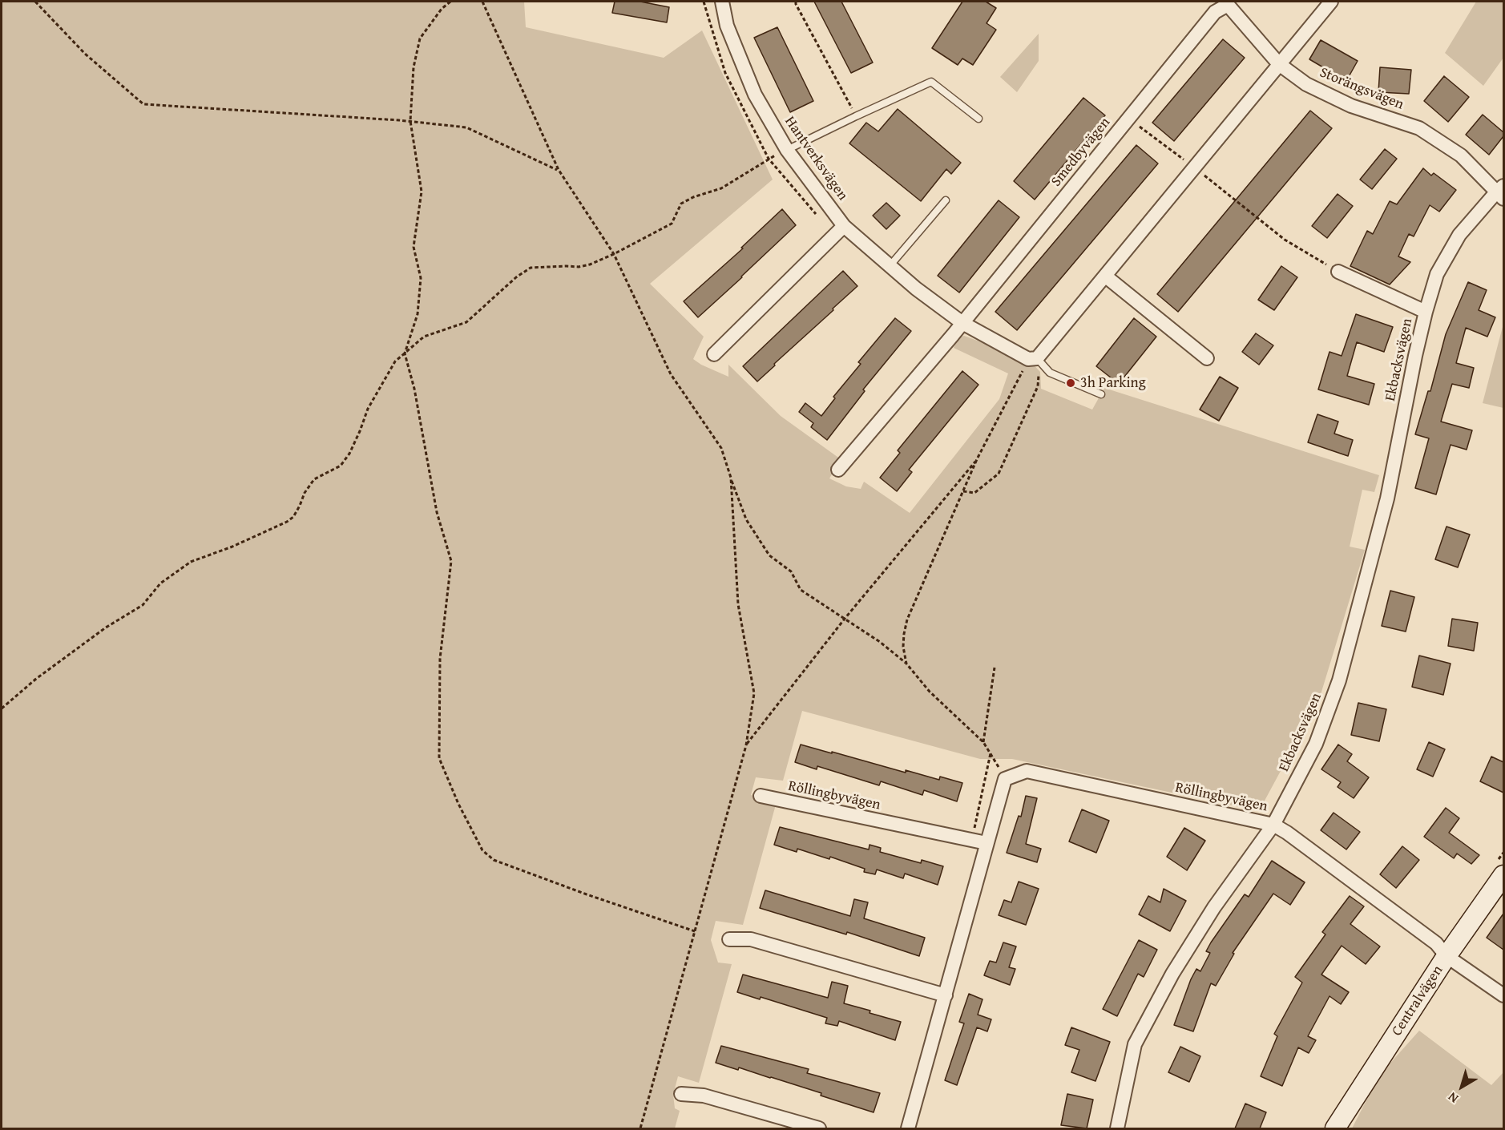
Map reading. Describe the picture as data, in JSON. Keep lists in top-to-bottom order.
{
  "streets": {
    "street": [
      "Storängsvägen",
      "Smedbyvägen",
      "Hantverksvägen",
      "Ekbacksvägen",
      "Röllingbyvägen",
      "Centralvägen"
    ]
  },
  "crossings": [
    ["Storängsvägen", "Smedbyvägen"],
    ["Storängsvägen", "Ekbacksvägen"],
    ["Smedbyvägen", "Hantverksvägen"],
    ["Ekbacksvägen", "Röllingbyvägen"],
    ["Röllingbyvägen", "Centralvägen"]
  ],
  "places": ["3h Parking"],
  "north": "bottom left"
}
